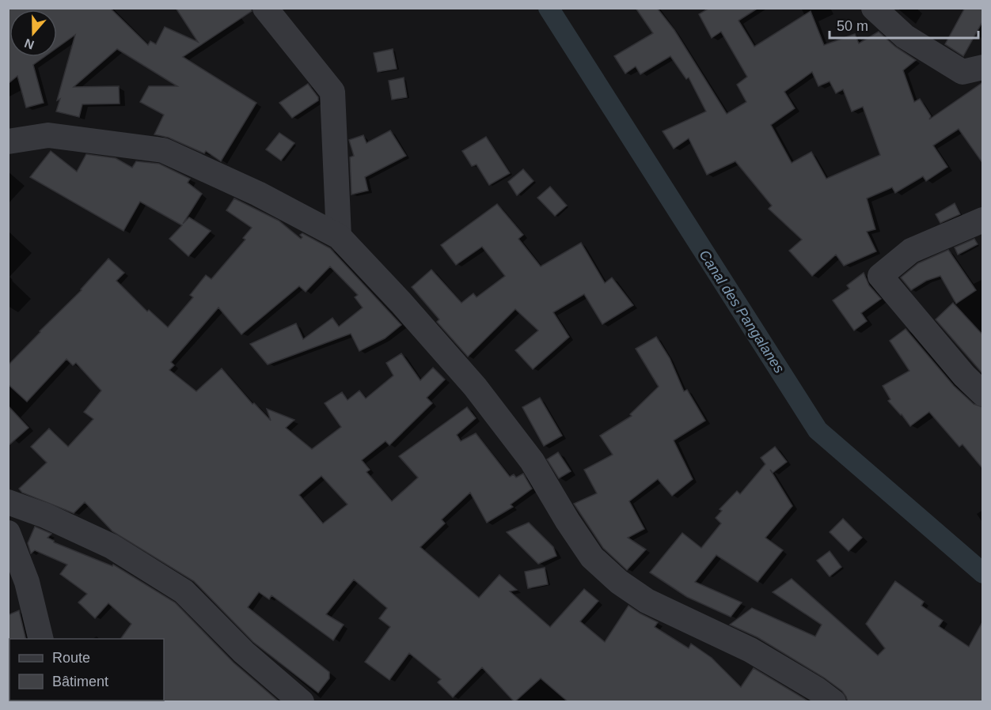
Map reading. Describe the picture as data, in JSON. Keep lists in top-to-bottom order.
{
  "water": ["Canal des Pangalanes"],
  "legend": ["Route", "Bâtiment"],
  "scale_bar": "50 m",
  "north": "bottom"
}
